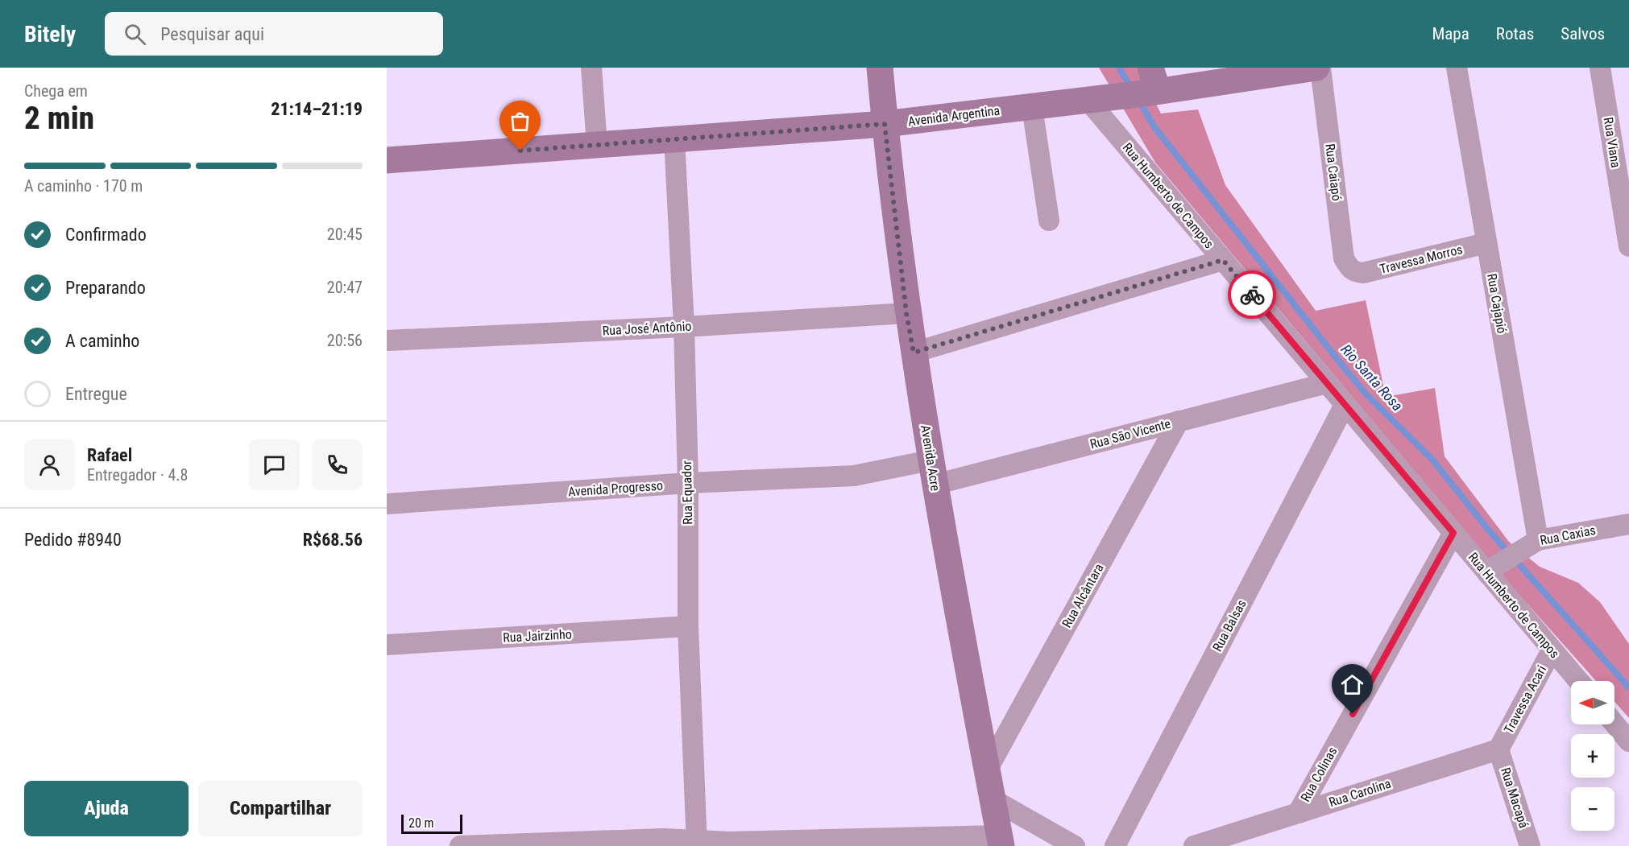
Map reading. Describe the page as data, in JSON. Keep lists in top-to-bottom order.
{
  "streets": {
    "street": [
      "Avenida Argentina",
      "Rua Viana",
      "Rua Caiapó",
      "Rua Humberto de Campos",
      "Travessa Morros",
      "Rua Cajapió",
      "Rua José Antônio",
      "Rua São Vicente",
      "Avenida Acre",
      "Avenida Progresso",
      "Rua Equador",
      "Rua Caxias",
      "Rua Alcântara",
      "Rua Balsas",
      "Rua Jairzinho",
      "Travessa Acari",
      "Rua Colinas",
      "Rua Carolina",
      "Rua Macapá"
    ]
  },
  "crossings": [
    ["Avenida Argentina", "Rua Humberto de Campos"],
    ["Avenida Argentina", "Avenida Acre"],
    ["Avenida Argentina", "Rua Equador"],
    ["Rua Caiapó", "Travessa Morros"],
    ["Rua Humberto de Campos", "Rua São Vicente"],
    ["Rua Humberto de Campos", "Rua Caxias"],
    ["Rua Humberto de Campos", "Rua Balsas"],
    ["Rua Humberto de Campos", "Travessa Acari"],
    ["Rua Humberto de Campos", "Rua Colinas"],
    ["Travessa Morros", "Rua Cajapió"],
    ["Rua Cajapió", "Rua Caxias"],
    ["Rua José Antônio", "Avenida Acre"],
    ["Rua José Antônio", "Rua Equador"],
    ["Rua São Vicente", "Avenida Acre"],
    ["Rua São Vicente", "Avenida Progresso"],
    ["Rua São Vicente", "Rua Alcântara"],
    ["Avenida Acre", "Avenida Progresso"],
    ["Avenida Acre", "Rua Alcântara"],
    ["Avenida Progresso", "Rua Equador"],
    ["Rua Equador", "Rua Jairzinho"],
    ["Travessa Acari", "Rua Carolina"],
    ["Travessa Acari", "Rua Macapá"],
    ["Rua Colinas", "Rua Carolina"],
    ["Rua Carolina", "Rua Macapá"]
  ],
  "water": ["Rio Santa Rosa"],
  "scale_bar": "20 m",
  "north": "left",
  "page": {
    "header": "Bitely",
    "search": "Pesquisar aqui",
    "nav": ["Mapa", "Rotas", "Salvos"],
    "heading": ["2 min", "Chega em", "21:14–21:19"],
    "panel": [
      "Rafael",
      "Entregador · 4.8",
      "Pedido #8940",
      "R$68.56"
    ],
    "bar": "A caminho · 170 m",
    "list": [
      ["Confirmado", "20:45"],
      ["Preparando", "20:47"],
      ["A caminho", "20:56"],
      "Entregue"
    ],
    "map_buttons": ["+", "−"],
    "buttons": ["Ajuda", "Compartilhar"],
    "scale": "20 m"
  }
}
